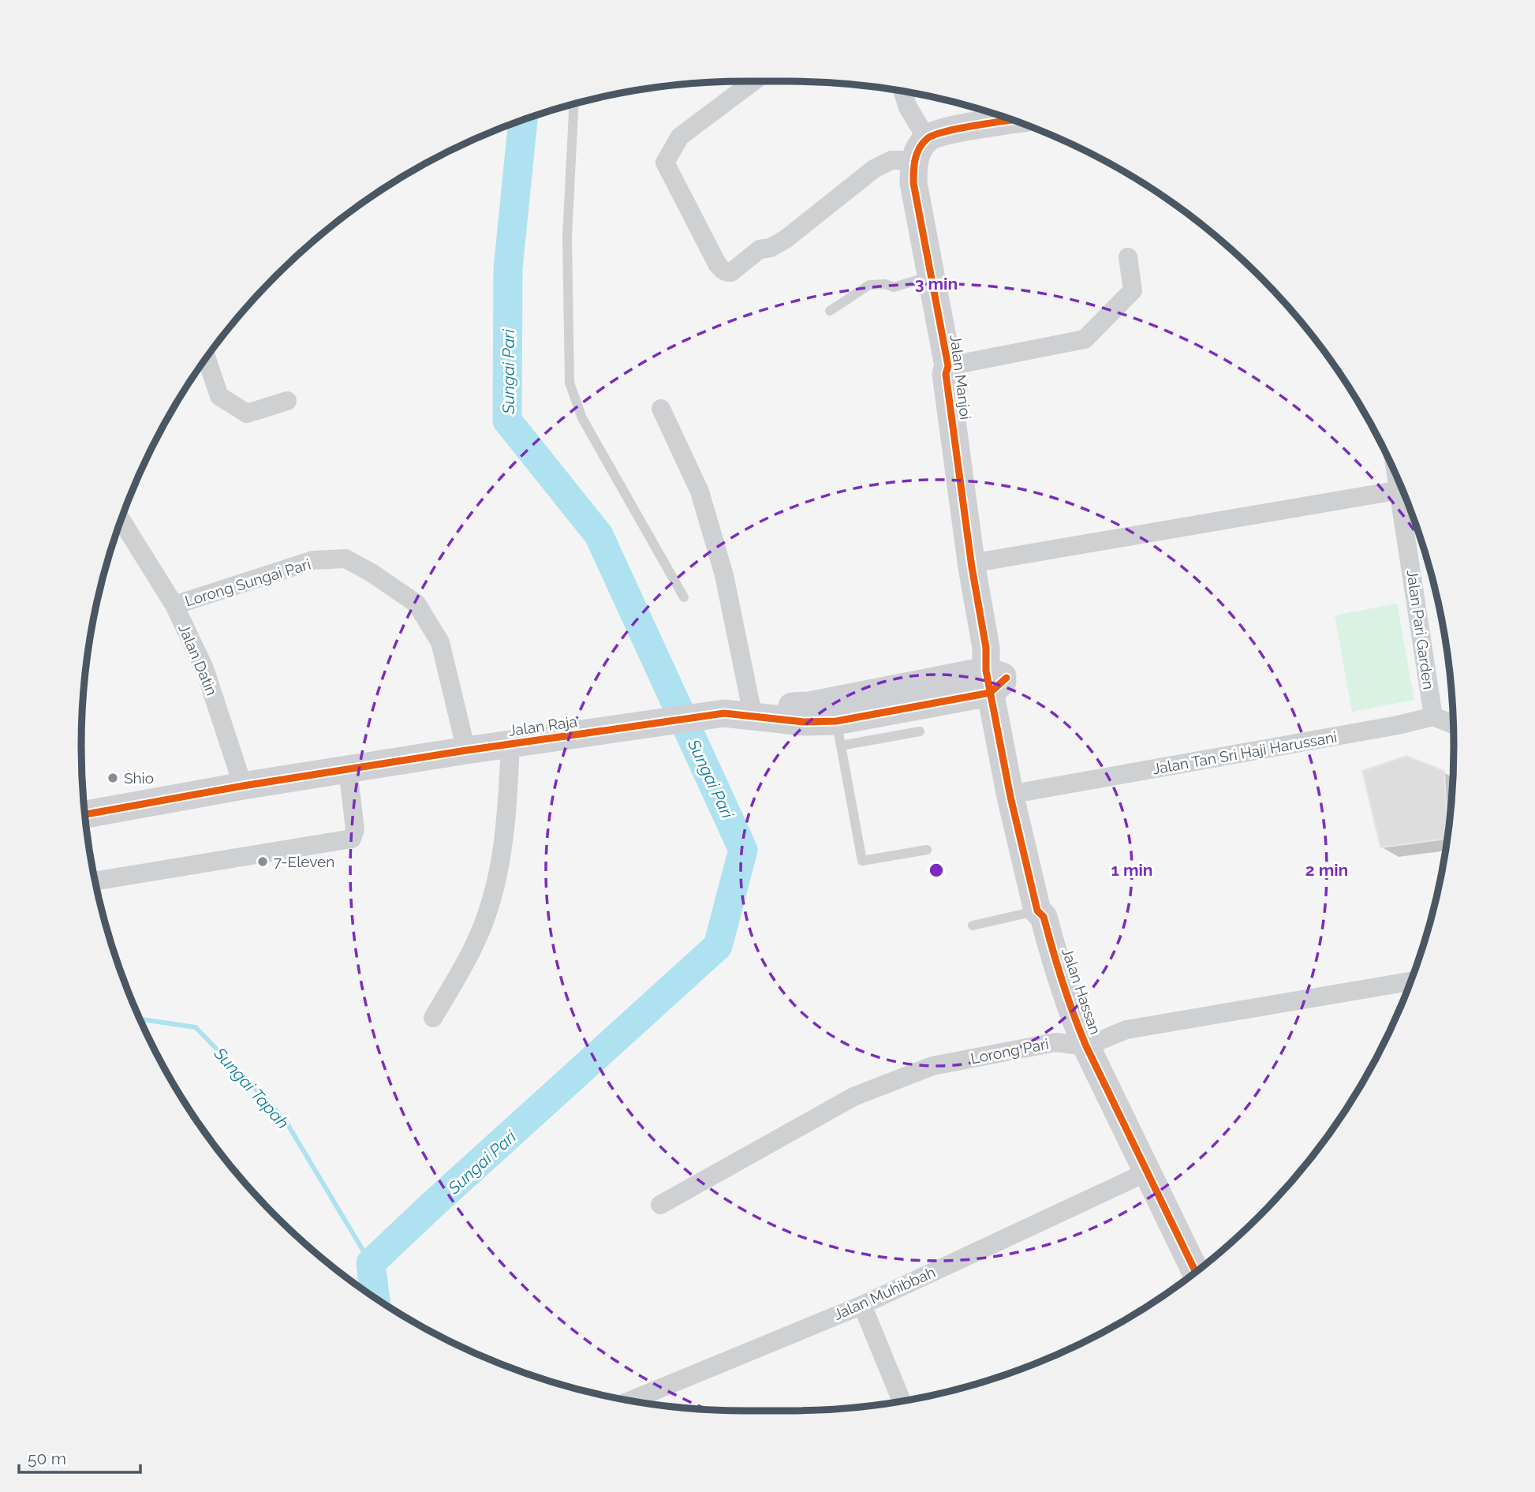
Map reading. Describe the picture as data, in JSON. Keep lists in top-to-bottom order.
{
  "streets": {
    "street": [
      "Jalan Manjoi",
      "Lorong Sungai Pari",
      "Jalan Pari Garden",
      "Jalan Datin",
      "Jalan Raja",
      "Jalan Tan Sri Haji Harussani",
      "Jalan Hassan",
      "Lorong Pari",
      "Jalan Muhibbah"
    ]
  },
  "crossings": [
    ["Jalan Manjoi", "Jalan Raja"],
    ["Jalan Manjoi", "Jalan Hassan"],
    ["Lorong Sungai Pari", "Jalan Datin"],
    ["Lorong Sungai Pari", "Jalan Raja"],
    ["Jalan Pari Garden", "Jalan Tan Sri Haji Harussani"],
    ["Jalan Datin", "Jalan Raja"],
    ["Jalan Raja", "Jalan Hassan"],
    ["Jalan Tan Sri Haji Harussani", "Jalan Hassan"],
    ["Jalan Hassan", "Lorong Pari"],
    ["Jalan Hassan", "Jalan Muhibbah"]
  ],
  "water": ["Sungai Pari", "Sungai Tapah"],
  "places": ["Shio", "7-Eleven"],
  "scale_bar": "50 m",
  "rings": ["3 min", "1 min", "2 min"]
}
